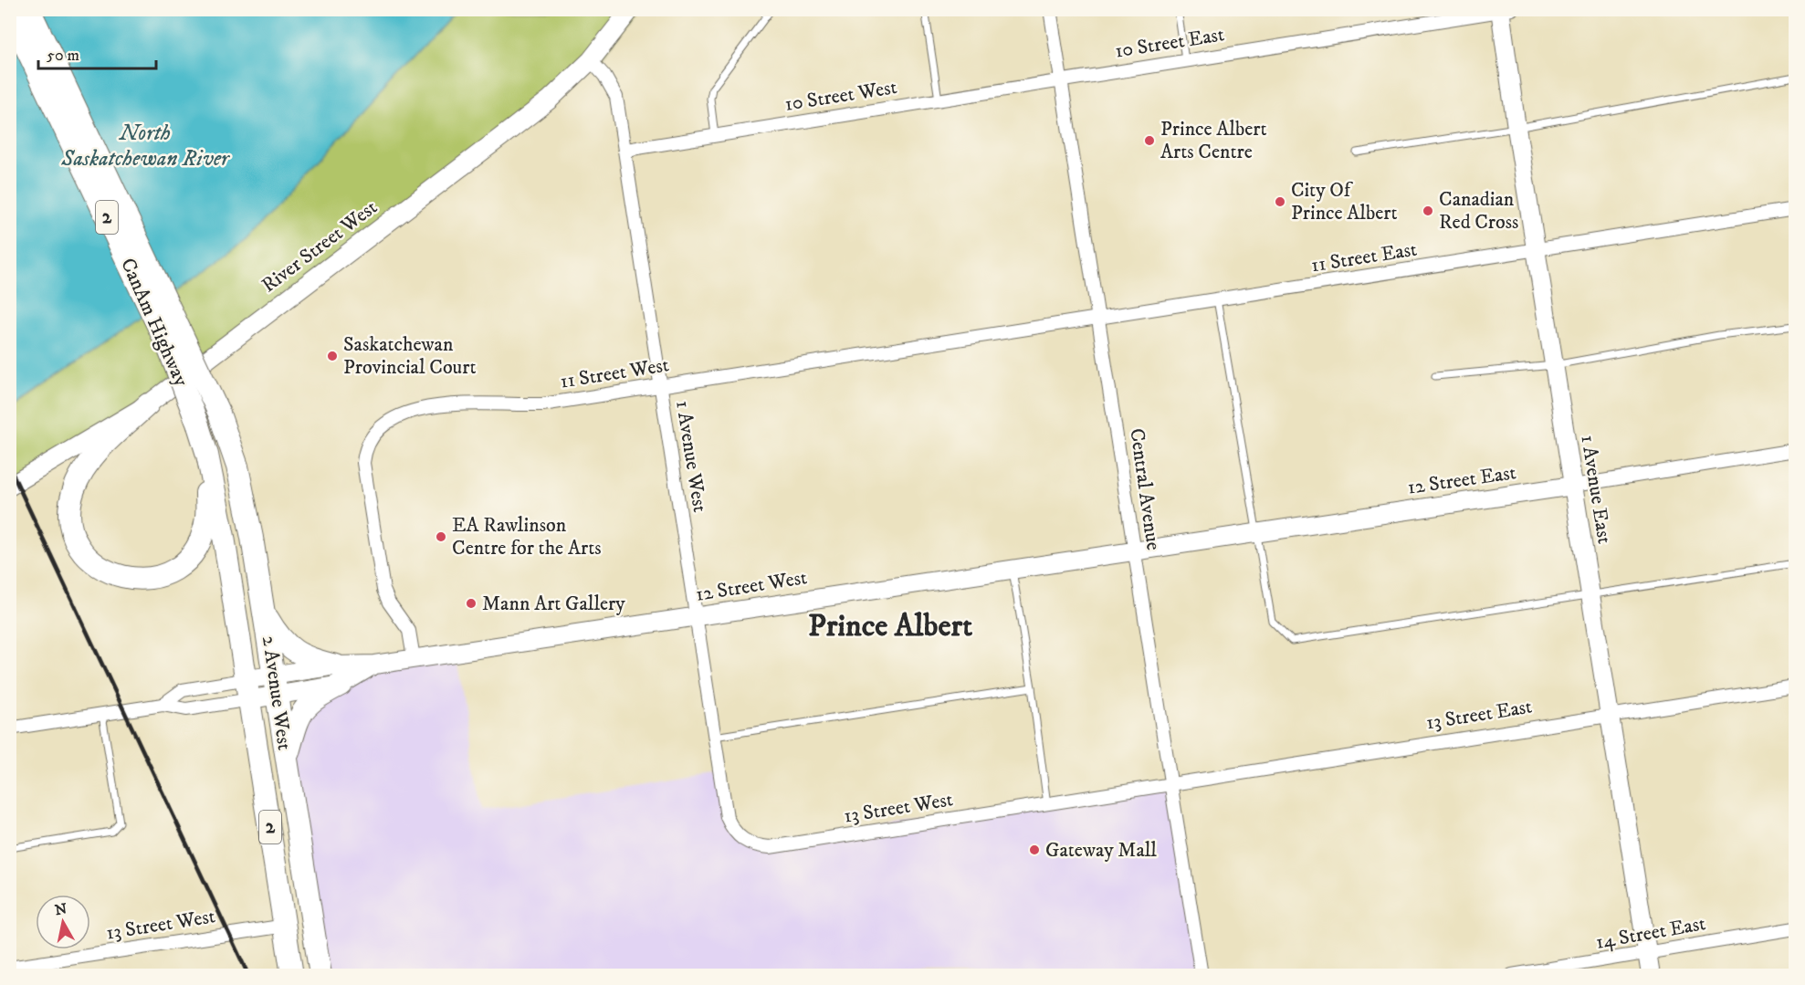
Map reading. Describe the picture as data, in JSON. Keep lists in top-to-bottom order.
{
  "streets": {
    "highway": ["2", "CanAm Highway", "2 Avenue West"],
    "street": [
      "10 Street East",
      "10 Street West",
      "River Street West",
      "11 Street East",
      "11 Street West",
      "1 Avenue West",
      "12 Street East",
      "Central Avenue",
      "1 Avenue East",
      "12 Street West",
      "13 Street East",
      "13 Street West",
      "14 Street East"
    ]
  },
  "crossings": [
    ["10 Street East", "10 Street West"],
    ["10 Street East", "Central Avenue"],
    ["10 Street East", "1 Avenue East"],
    ["10 Street West", "1 Avenue West"],
    ["10 Street West", "Central Avenue"],
    ["River Street West", "1 Avenue West"],
    ["11 Street East", "11 Street West"],
    ["11 Street East", "Central Avenue"],
    ["11 Street East", "1 Avenue East"],
    ["CanAm Highway", "2 Avenue West"],
    ["11 Street West", "1 Avenue West"],
    ["11 Street West", "Central Avenue"],
    ["11 Street West", "12 Street West"],
    ["1 Avenue West", "12 Street West"],
    ["1 Avenue West", "13 Street West"],
    ["12 Street East", "Central Avenue"],
    ["12 Street East", "1 Avenue East"],
    ["12 Street East", "12 Street West"],
    ["Central Avenue", "12 Street West"],
    ["Central Avenue", "13 Street East"],
    ["Central Avenue", "13 Street West"],
    ["1 Avenue East", "13 Street East"],
    ["1 Avenue East", "14 Street East"],
    ["12 Street West", "2 Avenue West"],
    ["2 Avenue West", "13 Street West"],
    ["13 Street East", "13 Street West"]
  ],
  "districts": ["Prince Albert"],
  "water": ["North Saskatchewan River"],
  "places": [
    "Prince Albert Arts Centre",
    "City Of Prince Albert",
    "Canadian Red Cross",
    "Saskatchewan Provincial Court",
    "EA Rawlinson Centre for the Arts",
    "Mann Art Gallery",
    "Gateway Mall"
  ],
  "scale_bar": "50 m",
  "north": "top"
}
